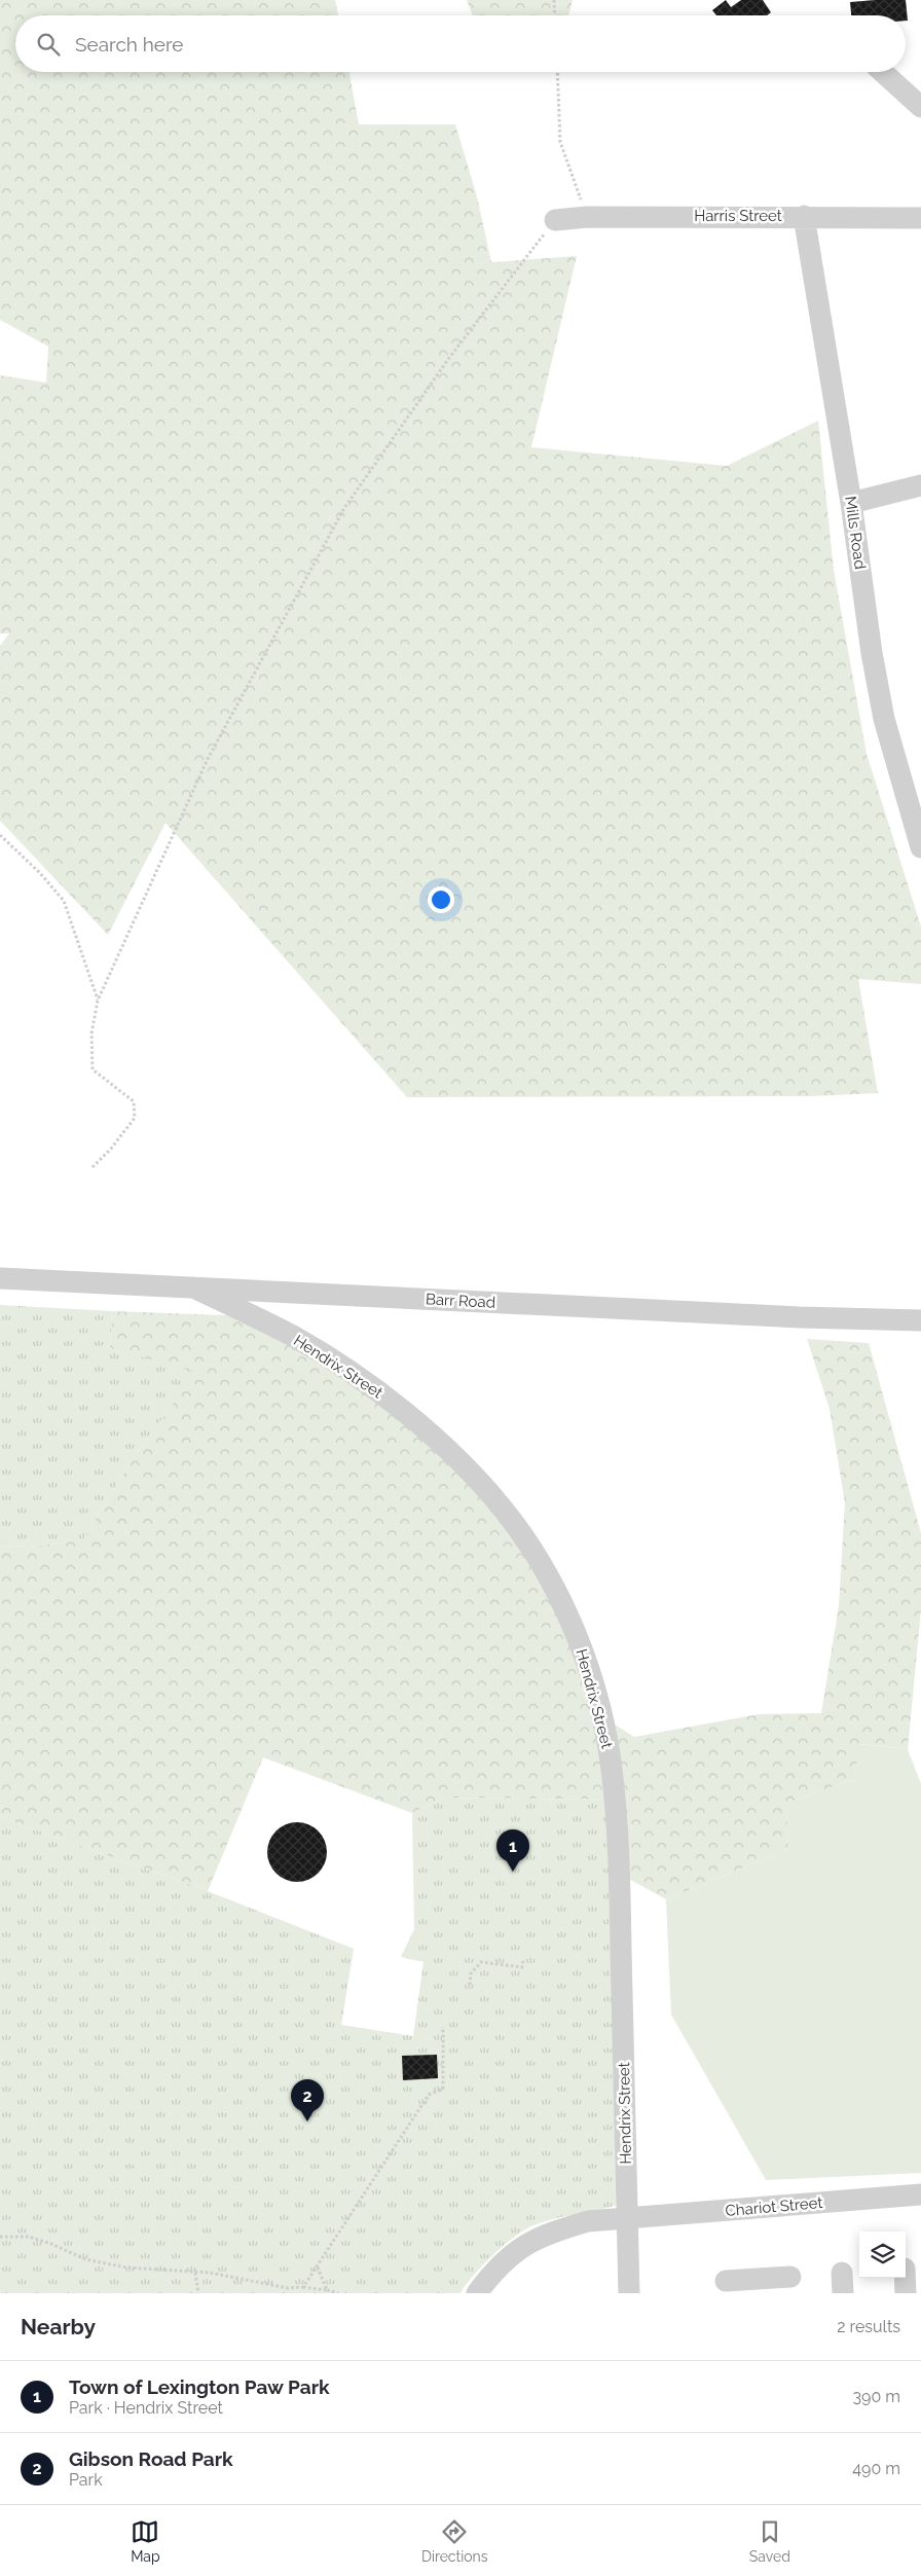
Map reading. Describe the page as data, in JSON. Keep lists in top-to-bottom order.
{
  "streets": {
    "street": [
      "Harris Street",
      "Mills Road",
      "Barr Road",
      "Hendrix Street",
      "Chariot Street"
    ]
  },
  "crossings": [
    ["Harris Street", "Mills Road"],
    ["Barr Road", "Hendrix Street"],
    ["Hendrix Street", "Chariot Street"]
  ],
  "page": {
    "search": "Search here",
    "pins": ["1", "2"],
    "heading": ["Nearby", "2 results"],
    "list": [
      {
        "mark": "1",
        "name": "Town of Lexington Paw Park",
        "note": "Park · Hendrix Street",
        "value": "390 m"
      },
      {
        "mark": "2",
        "name": "Gibson Road Park",
        "note": "Park",
        "value": "490 m"
      }
    ],
    "nav": ["Map", "Directions", "Saved"]
  }
}
